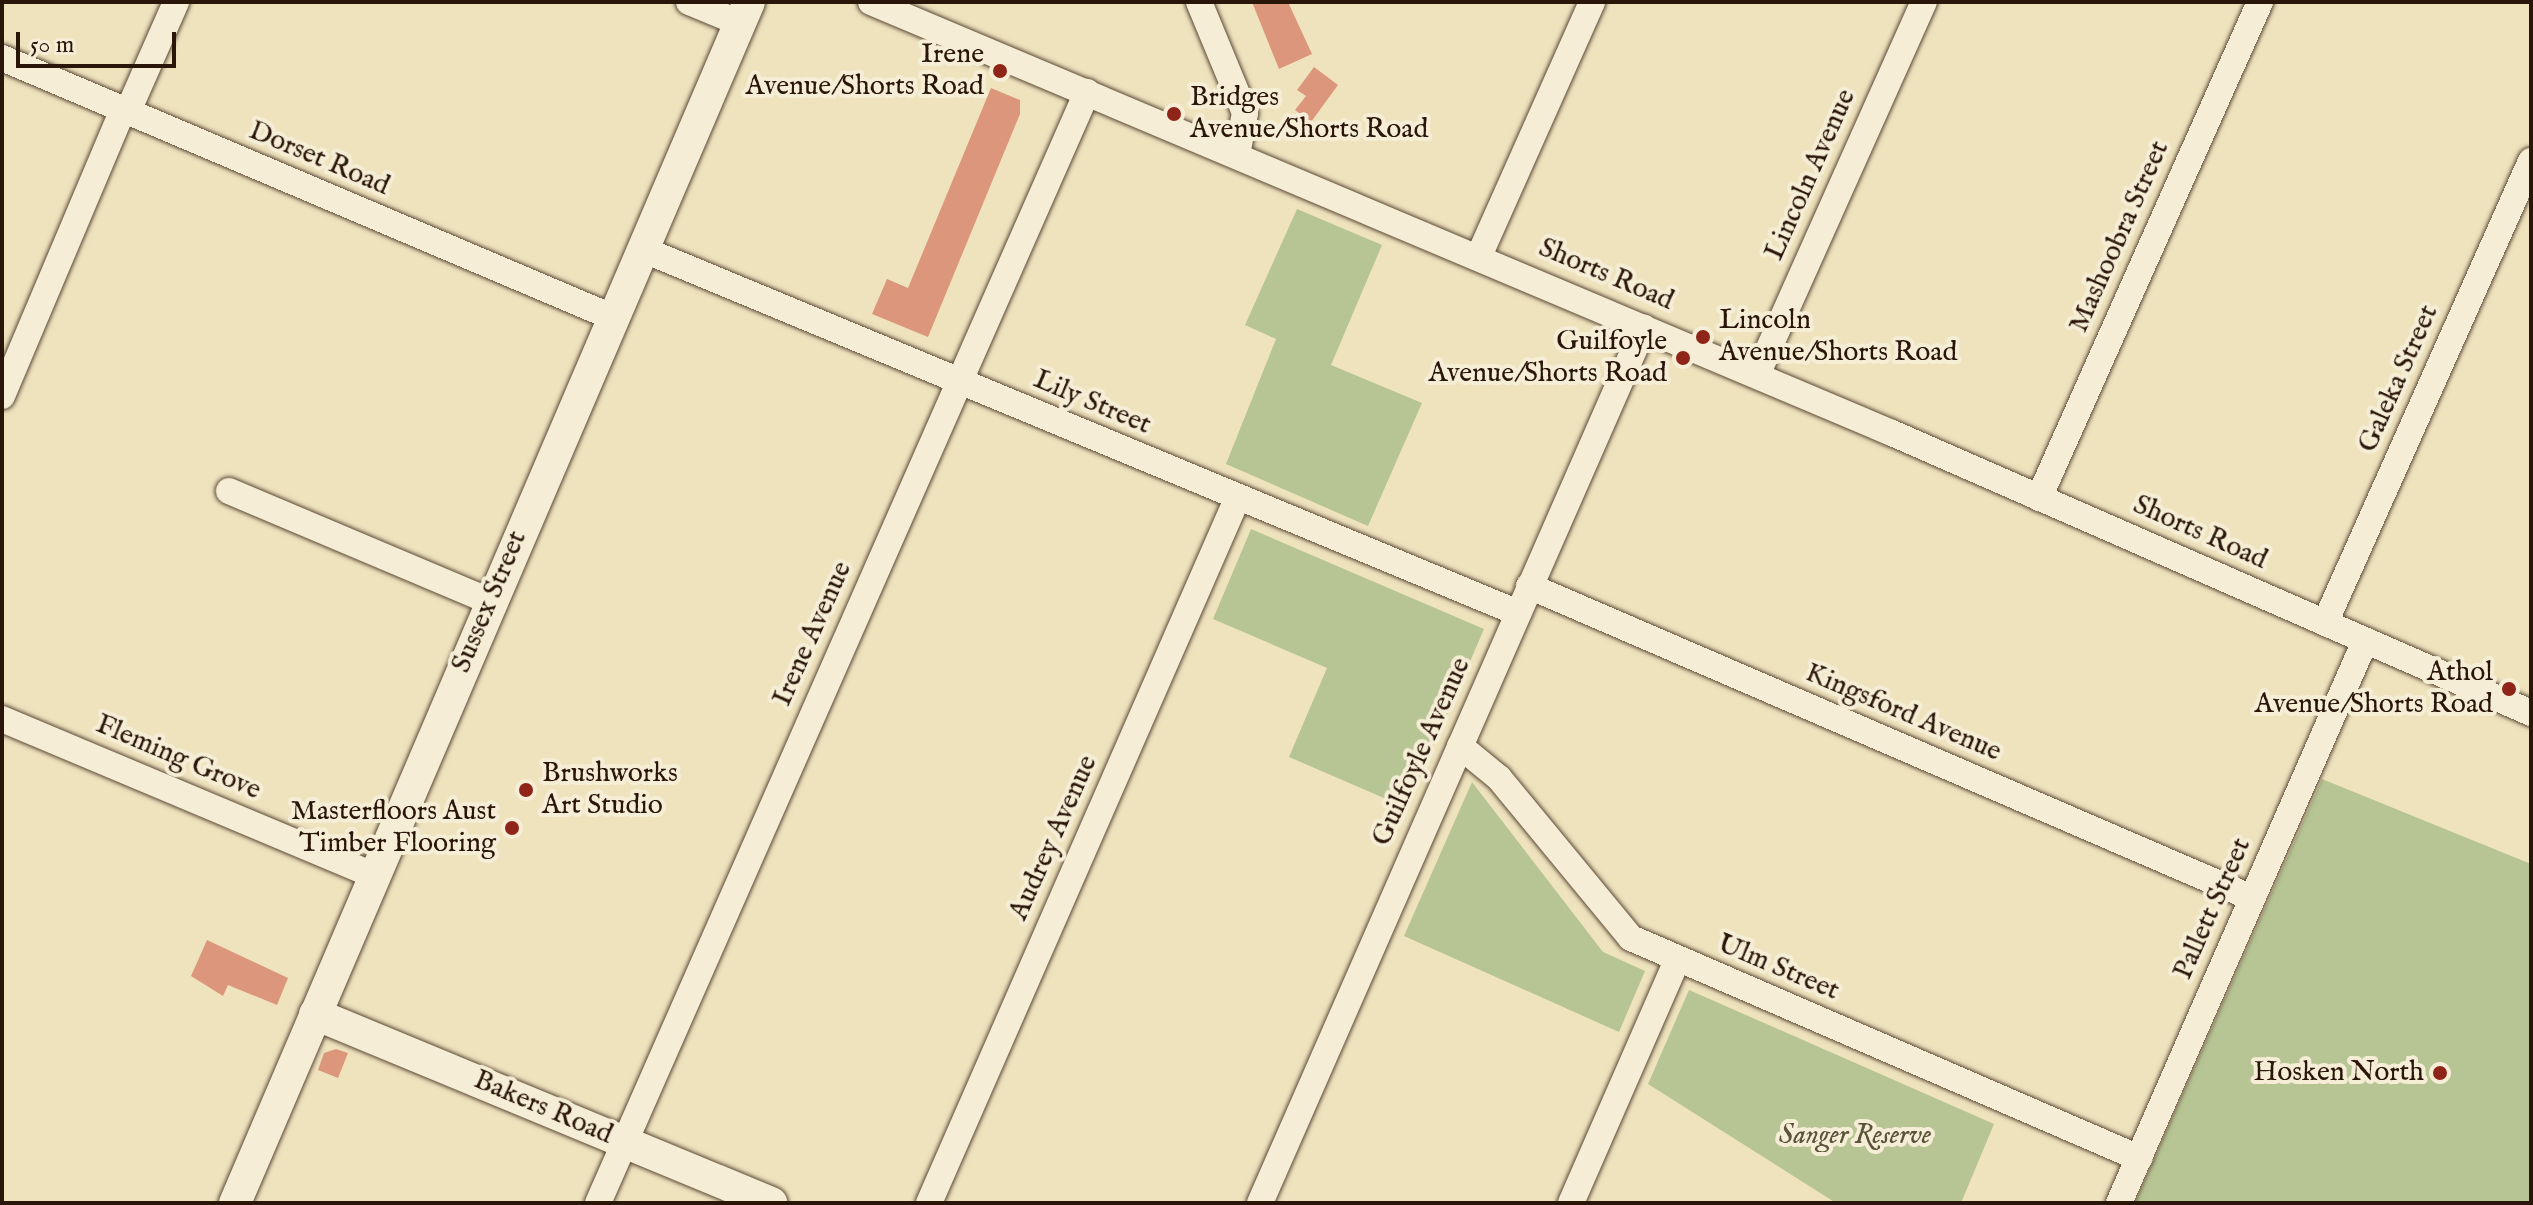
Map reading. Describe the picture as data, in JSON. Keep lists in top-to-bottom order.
{
  "streets": {
    "street": [
      "Dorset Road",
      "Lincoln Avenue",
      "Mashoobra Street",
      "Shorts Road",
      "Galeka Street",
      "Lily Street",
      "Sussex Street",
      "Irene Avenue",
      "Kingsford Avenue",
      "Guilfoyle Avenue",
      "Fleming Grove",
      "Audrey Avenue",
      "Pallett Street",
      "Ulm Street",
      "Bakers Road"
    ]
  },
  "crossings": [
    ["Dorset Road", "Sussex Street"],
    ["Lincoln Avenue", "Shorts Road"],
    ["Mashoobra Street", "Shorts Road"],
    ["Shorts Road", "Galeka Street"],
    ["Shorts Road", "Irene Avenue"],
    ["Shorts Road", "Guilfoyle Avenue"],
    ["Shorts Road", "Pallett Street"],
    ["Lily Street", "Sussex Street"],
    ["Lily Street", "Irene Avenue"],
    ["Lily Street", "Guilfoyle Avenue"],
    ["Lily Street", "Audrey Avenue"],
    ["Sussex Street", "Fleming Grove"],
    ["Sussex Street", "Bakers Road"],
    ["Irene Avenue", "Bakers Road"],
    ["Kingsford Avenue", "Guilfoyle Avenue"],
    ["Kingsford Avenue", "Pallett Street"],
    ["Guilfoyle Avenue", "Ulm Street"],
    ["Pallett Street", "Ulm Street"]
  ],
  "parks": ["Sanger Reserve"],
  "places": [
    "Irene Avenue/Shorts Road",
    "Bridges Avenue/Shorts Road",
    "Lincoln Avenue/Shorts Road",
    "Guilfoyle Avenue/Shorts Road",
    "Athol Avenue/Shorts Road",
    "Brushworks Art Studio",
    "Masterfloors Aust Timber Flooring",
    "Hosken North"
  ],
  "scale_bar": "50 m"
}
